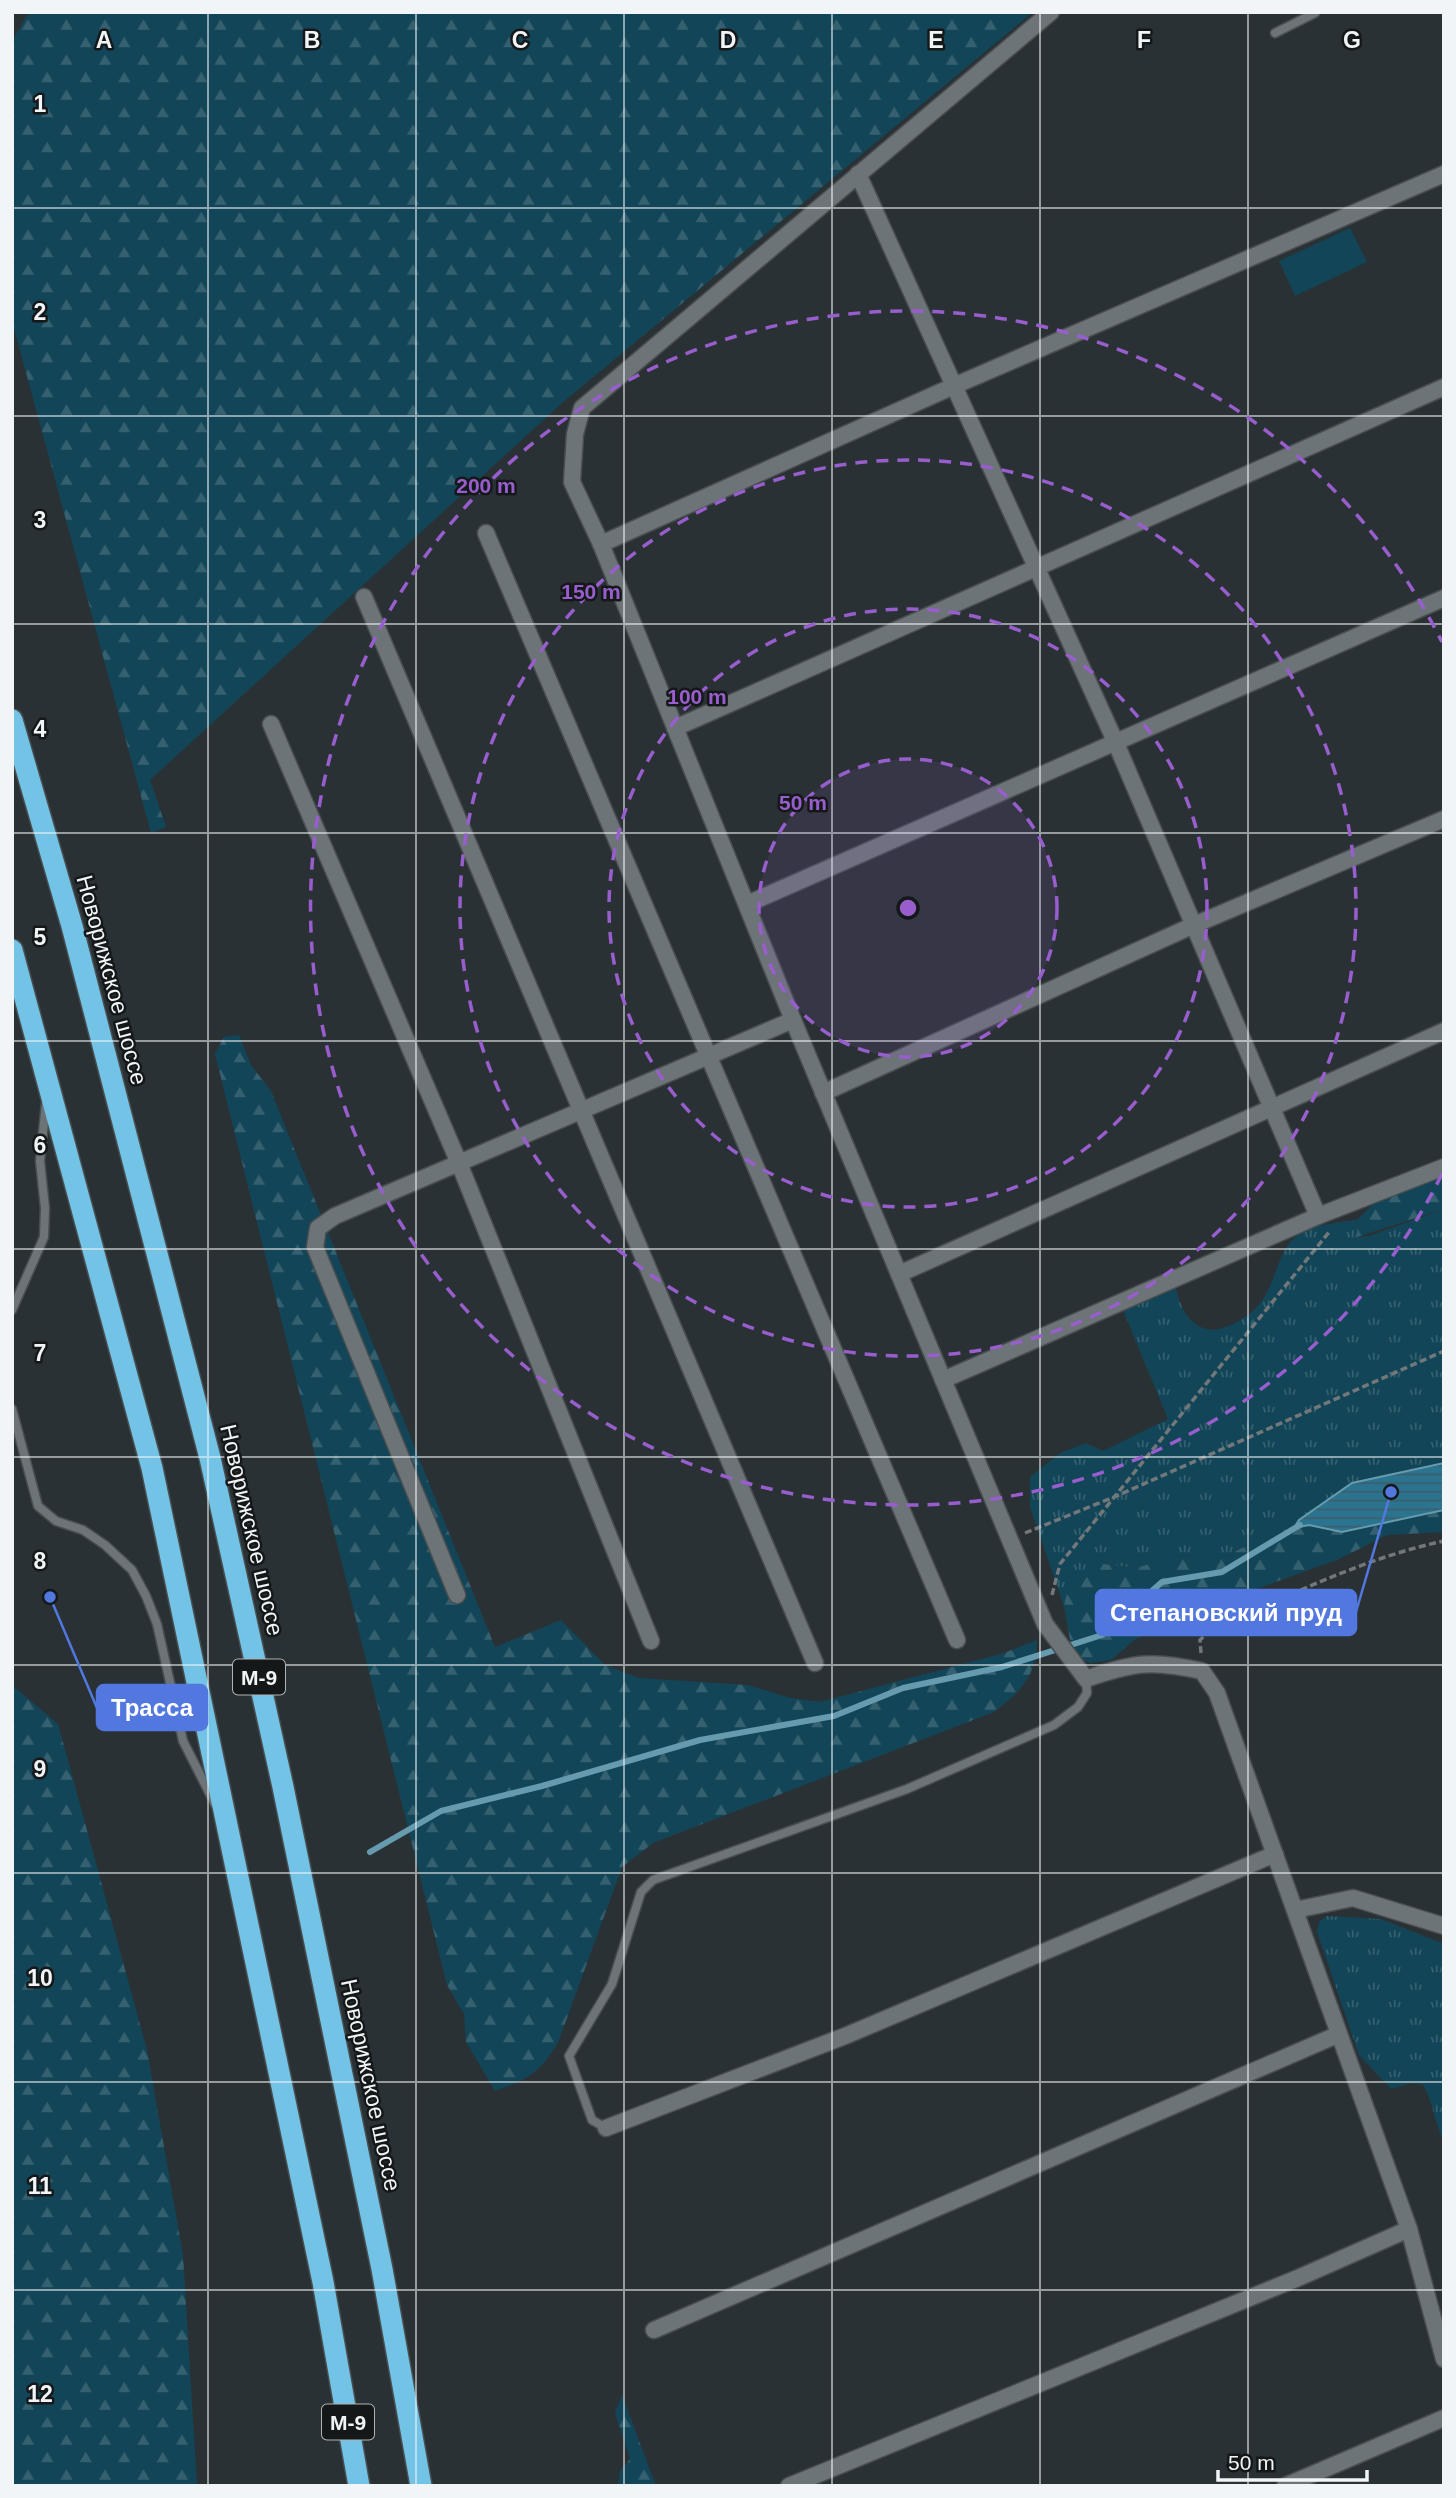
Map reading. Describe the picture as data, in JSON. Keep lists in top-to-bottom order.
{
  "streets": {
    "highway": ["Новорижское шоссе", "М-9"]
  },
  "places": ["Степановский пруд", "Трасса"],
  "scale_bar": "50 m",
  "grid": {
    "columns": [
      "A",
      "B",
      "C",
      "D",
      "E",
      "F",
      "G"
    ],
    "rows": [
      "1",
      "2",
      "3",
      "4",
      "5",
      "6",
      "7",
      "8",
      "9",
      "10",
      "11",
      "12"
    ]
  },
  "rings": [
    "200 m",
    "150 m",
    "100 m",
    "50 m"
  ]
}
